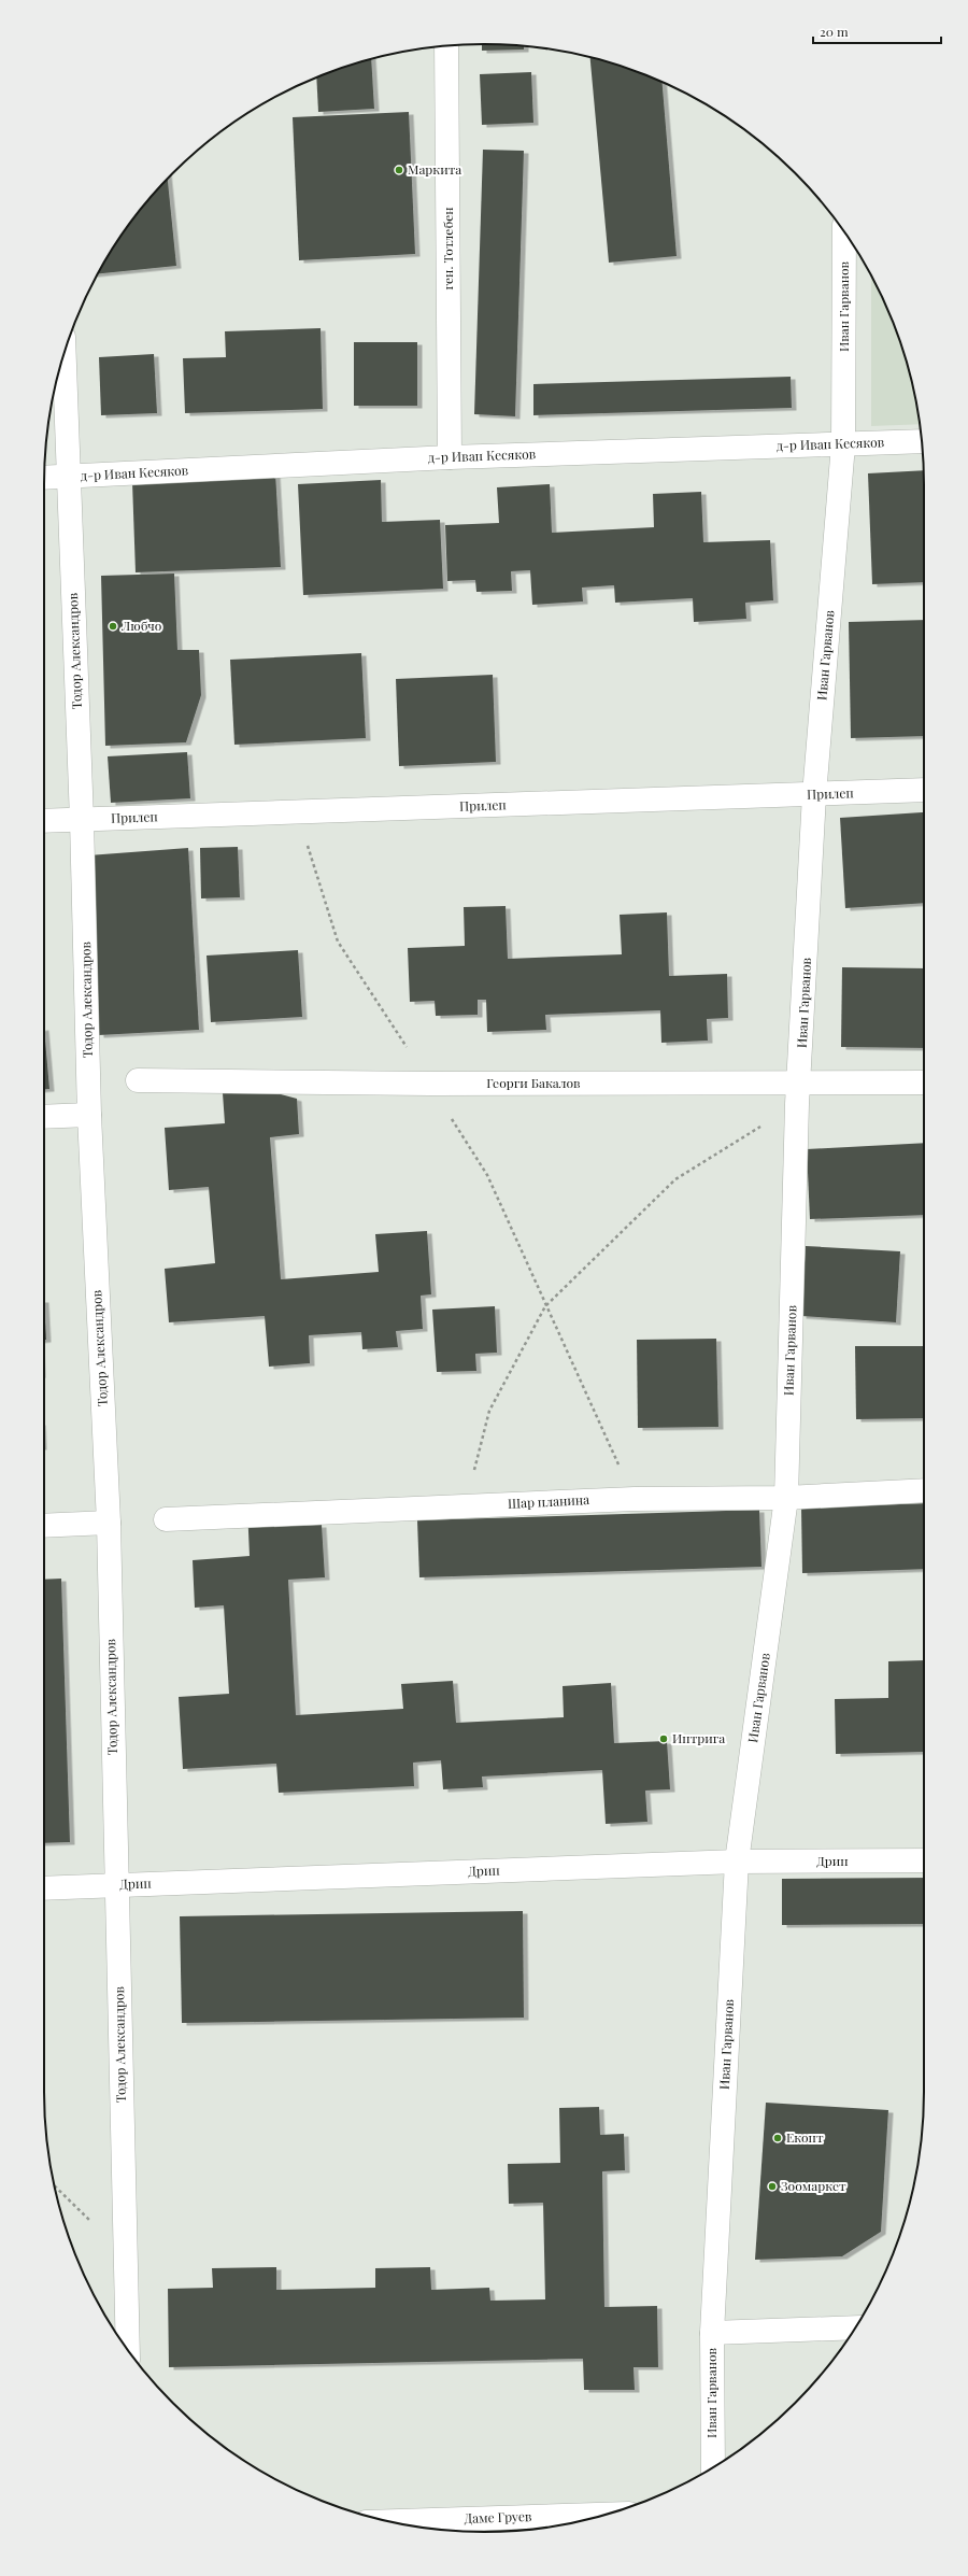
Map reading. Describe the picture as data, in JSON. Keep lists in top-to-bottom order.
{
  "streets": {
    "street": [
      "ген. Тотлебен",
      "Иван Гарванов",
      "д-р Иван Кесяков",
      "Тодор Александров",
      "Прилеп",
      "Георги Бакалов",
      "Шар планина",
      "Дрин",
      "Даме Груев"
    ]
  },
  "crossings": [
    ["ген. Тотлебен", "д-р Иван Кесяков"],
    ["Иван Гарванов", "д-р Иван Кесяков"],
    ["Иван Гарванов", "Прилеп"],
    ["Иван Гарванов", "Георги Бакалов"],
    ["Иван Гарванов", "Шар планина"],
    ["Иван Гарванов", "Дрин"],
    ["д-р Иван Кесяков", "Тодор Александров"],
    ["Тодор Александров", "Прилеп"],
    ["Тодор Александров", "Дрин"]
  ],
  "places": [
    "Маркита",
    "Любчо",
    "Интрига",
    "Еконт",
    "Зоомаркет"
  ],
  "scale_bar": "20 m"
}
